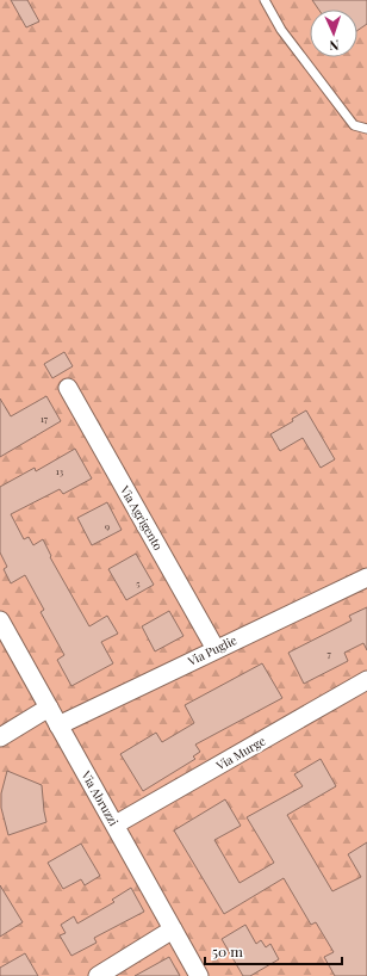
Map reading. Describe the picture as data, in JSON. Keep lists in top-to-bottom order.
{
  "streets": {
    "street": [
      "Via Agrigento",
      "Via Puglie",
      "Via Murge",
      "Via Abruzzi"
    ]
  },
  "crossings": [
    ["Via Agrigento", "Via Puglie"],
    ["Via Puglie", "Via Abruzzi"],
    ["Via Murge", "Via Abruzzi"]
  ],
  "house_numbers": [
    "17",
    "13",
    "9",
    "5",
    "7"
  ],
  "scale_bar": "50 m",
  "north": "bottom"
}
